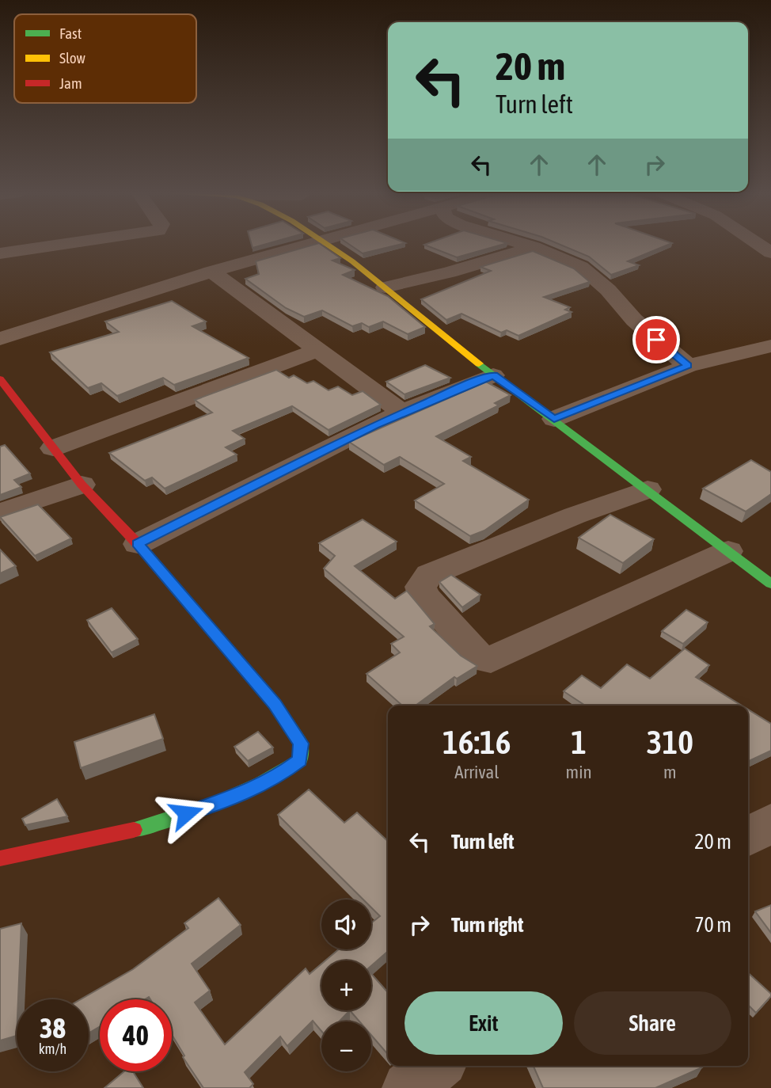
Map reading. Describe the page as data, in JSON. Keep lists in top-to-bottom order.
{
  "legend": ["Fast", "Slow", "Jam"],
  "page": {
    "turn": ["20 m", "Turn left"],
    "eta": [
      "16:16",
      "Arrival",
      "1",
      "min",
      "310",
      "m"
    ],
    "list": [
      {
        "name": "Turn left",
        "value": "20 m"
      },
      {
        "name": "Turn right",
        "value": "70 m"
      }
    ],
    "map_buttons": ["+", "−"],
    "buttons": ["Exit", "Share"],
    "speed": "38 km/h",
    "limit": "40"
  }
}
